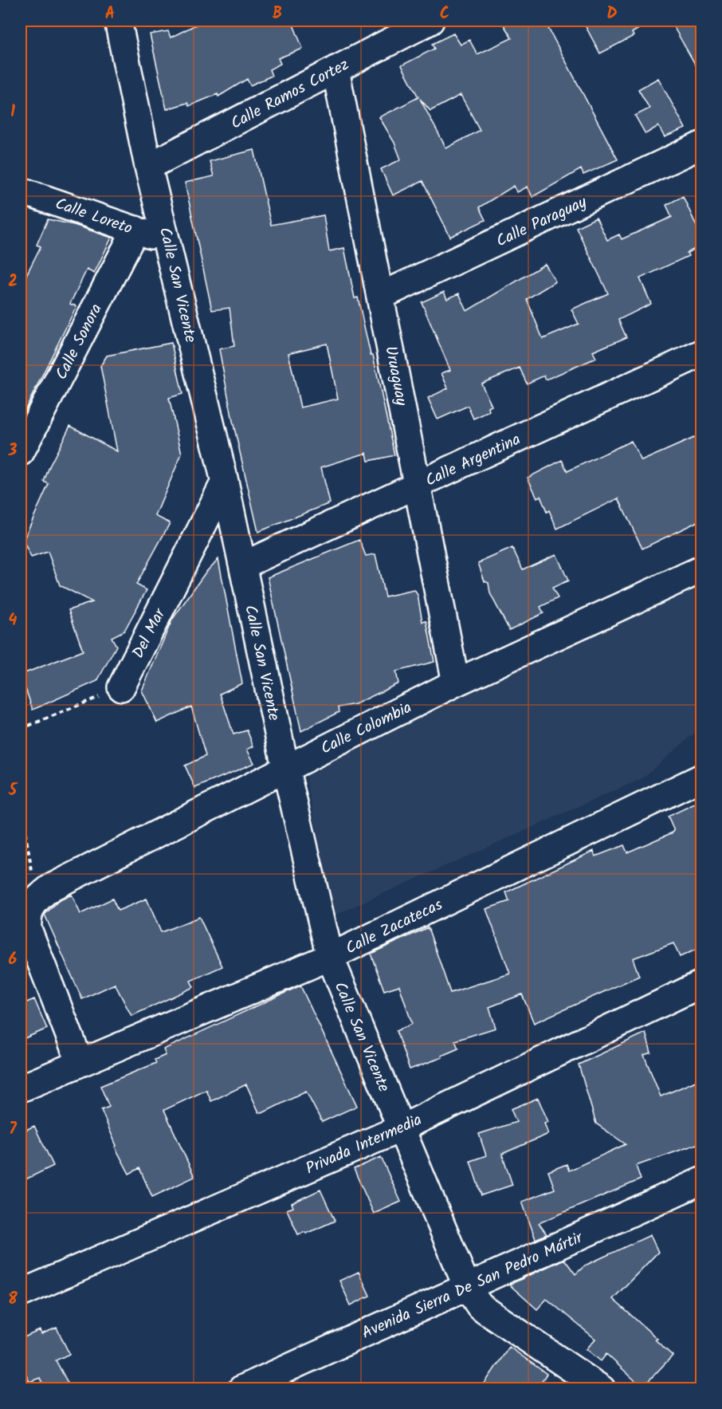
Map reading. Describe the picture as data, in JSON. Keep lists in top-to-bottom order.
{
  "streets": {
    "street": [
      "Calle Ramos Cortez",
      "Calle Loreto",
      "Calle Paraguay",
      "Calle San Vicente",
      "Calle Sonora",
      "Uruaguay",
      "Calle Argentina",
      "Del Mar",
      "Calle Colombia",
      "Calle Zacatecas",
      "Privada Intermedia",
      "Avenida Sierra De San Pedro Mártir"
    ]
  },
  "crossings": [
    ["Calle Ramos Cortez", "Calle San Vicente"],
    ["Calle Ramos Cortez", "Uruaguay"],
    ["Calle Loreto", "Calle San Vicente"],
    ["Calle Loreto", "Calle Sonora"],
    ["Calle Paraguay", "Uruaguay"],
    ["Calle San Vicente", "Calle Argentina"],
    ["Calle San Vicente", "Del Mar"],
    ["Calle San Vicente", "Calle Colombia"],
    ["Calle San Vicente", "Calle Zacatecas"],
    ["Calle San Vicente", "Privada Intermedia"],
    ["Calle San Vicente", "Avenida Sierra De San Pedro Mártir"],
    ["Uruaguay", "Calle Argentina"],
    ["Uruaguay", "Calle Colombia"]
  ],
  "grid": {
    "columns": [
      "A",
      "B",
      "C",
      "D"
    ],
    "rows": [
      "1",
      "2",
      "3",
      "4",
      "5",
      "6",
      "7",
      "8"
    ]
  }
}
